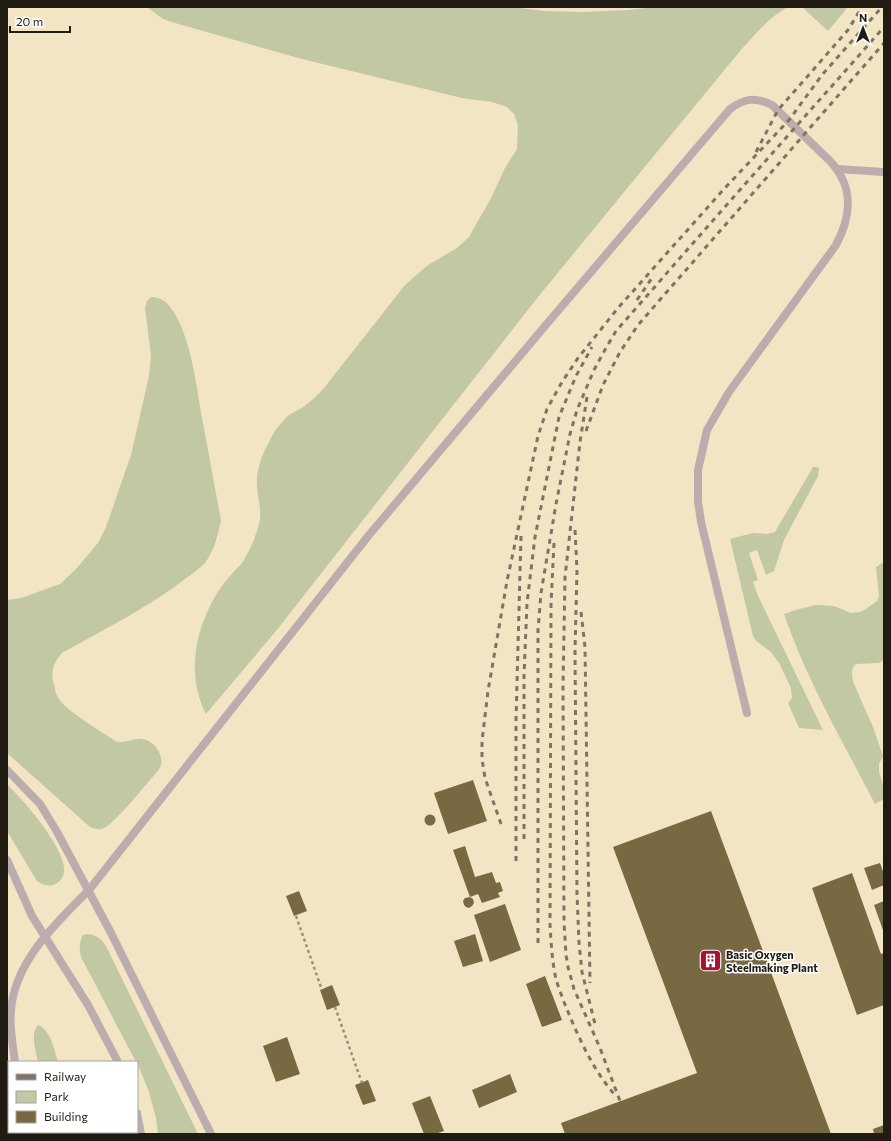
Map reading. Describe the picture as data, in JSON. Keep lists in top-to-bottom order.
{
  "places": {
    "building": ["Basic Oxygen Steelmaking Plant"]
  },
  "legend": ["Railway", "Park", "Building"],
  "scale_bar": "20 m",
  "north": "top"
}
